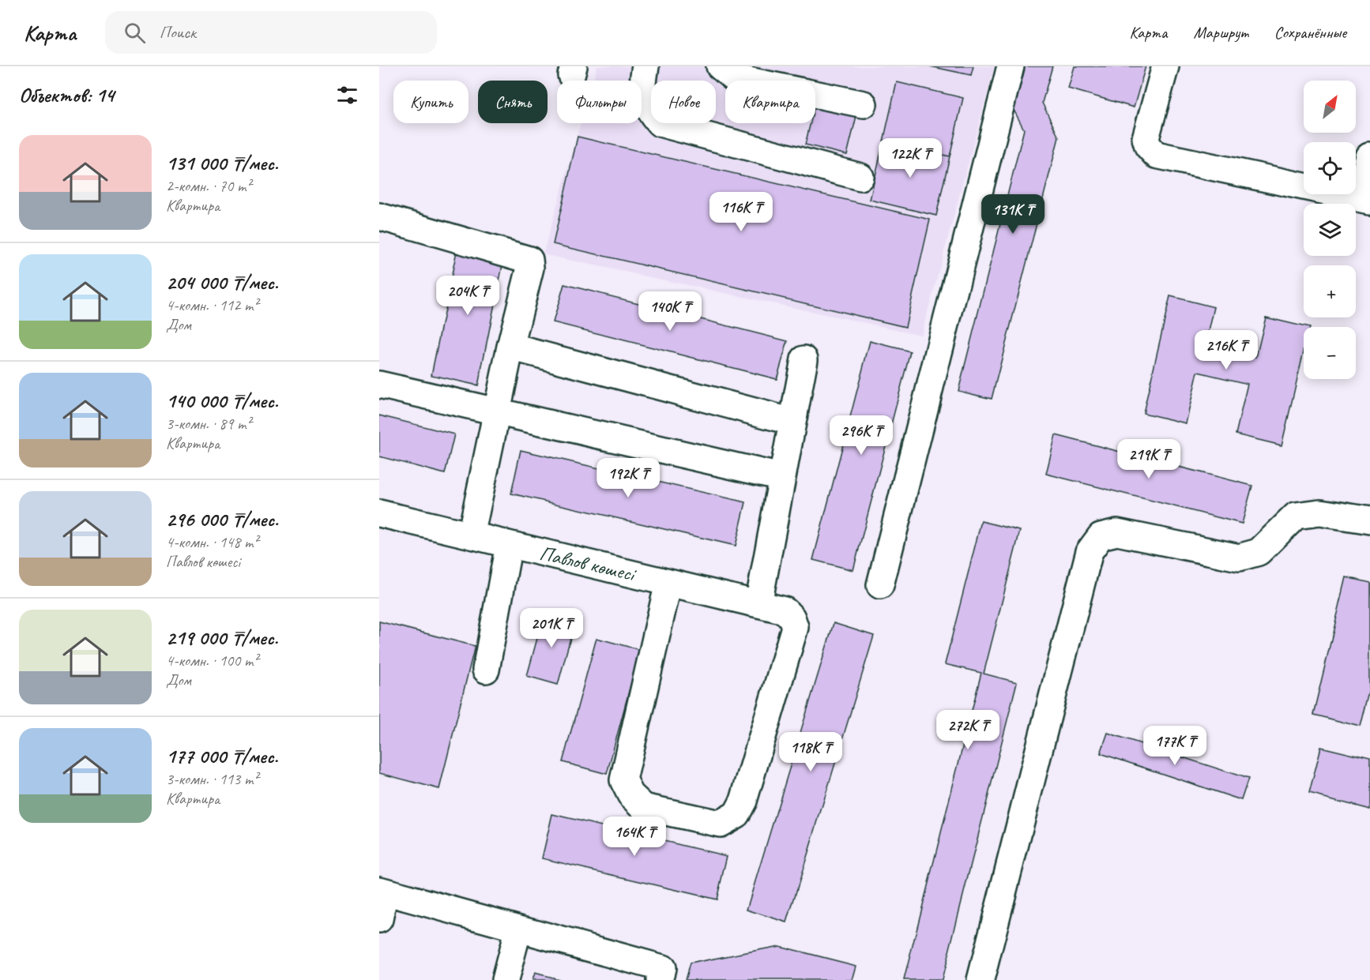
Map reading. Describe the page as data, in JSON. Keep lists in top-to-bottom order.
{
  "streets": {
    "street": ["Павлов көшесі"]
  },
  "north": "top right",
  "page": {
    "header": "Карта",
    "search": "Поиск",
    "nav": ["Карта", "Маршрут", "Сохранённые"],
    "heading": "Объектов: 14",
    "map_buttons": ["+", "−"],
    "chip": [
      "Купить",
      "Снять",
      "Фильтры",
      "Новое",
      "Квартира"
    ],
    "list": [
      {
        "name": "131 000 ₸/мес.",
        "note": "2-комн. · 70 m² · Квартира"
      },
      {
        "name": "204 000 ₸/мес.",
        "note": "4-комн. · 112 m² · Дом"
      },
      {
        "name": "140 000 ₸/мес.",
        "note": "3-комн. · 89 m² · Квартира"
      },
      {
        "name": "296 000 ₸/мес.",
        "note": "4-комн. · 148 m² · Павлов көшесі"
      },
      {
        "name": "219 000 ₸/мес.",
        "note": "4-комн. · 100 m² · Дом"
      },
      {
        "name": "177 000 ₸/мес.",
        "note": "3-комн. · 113 m² · Квартира"
      }
    ],
    "price": [
      "122K ₸",
      "116K ₸",
      "131K ₸",
      "204K ₸",
      "140K ₸",
      "216K ₸",
      "296K ₸",
      "219K ₸",
      "192K ₸",
      "201K ₸",
      "272K ₸",
      "177K ₸",
      "118K ₸",
      "164K ₸"
    ]
  }
}
